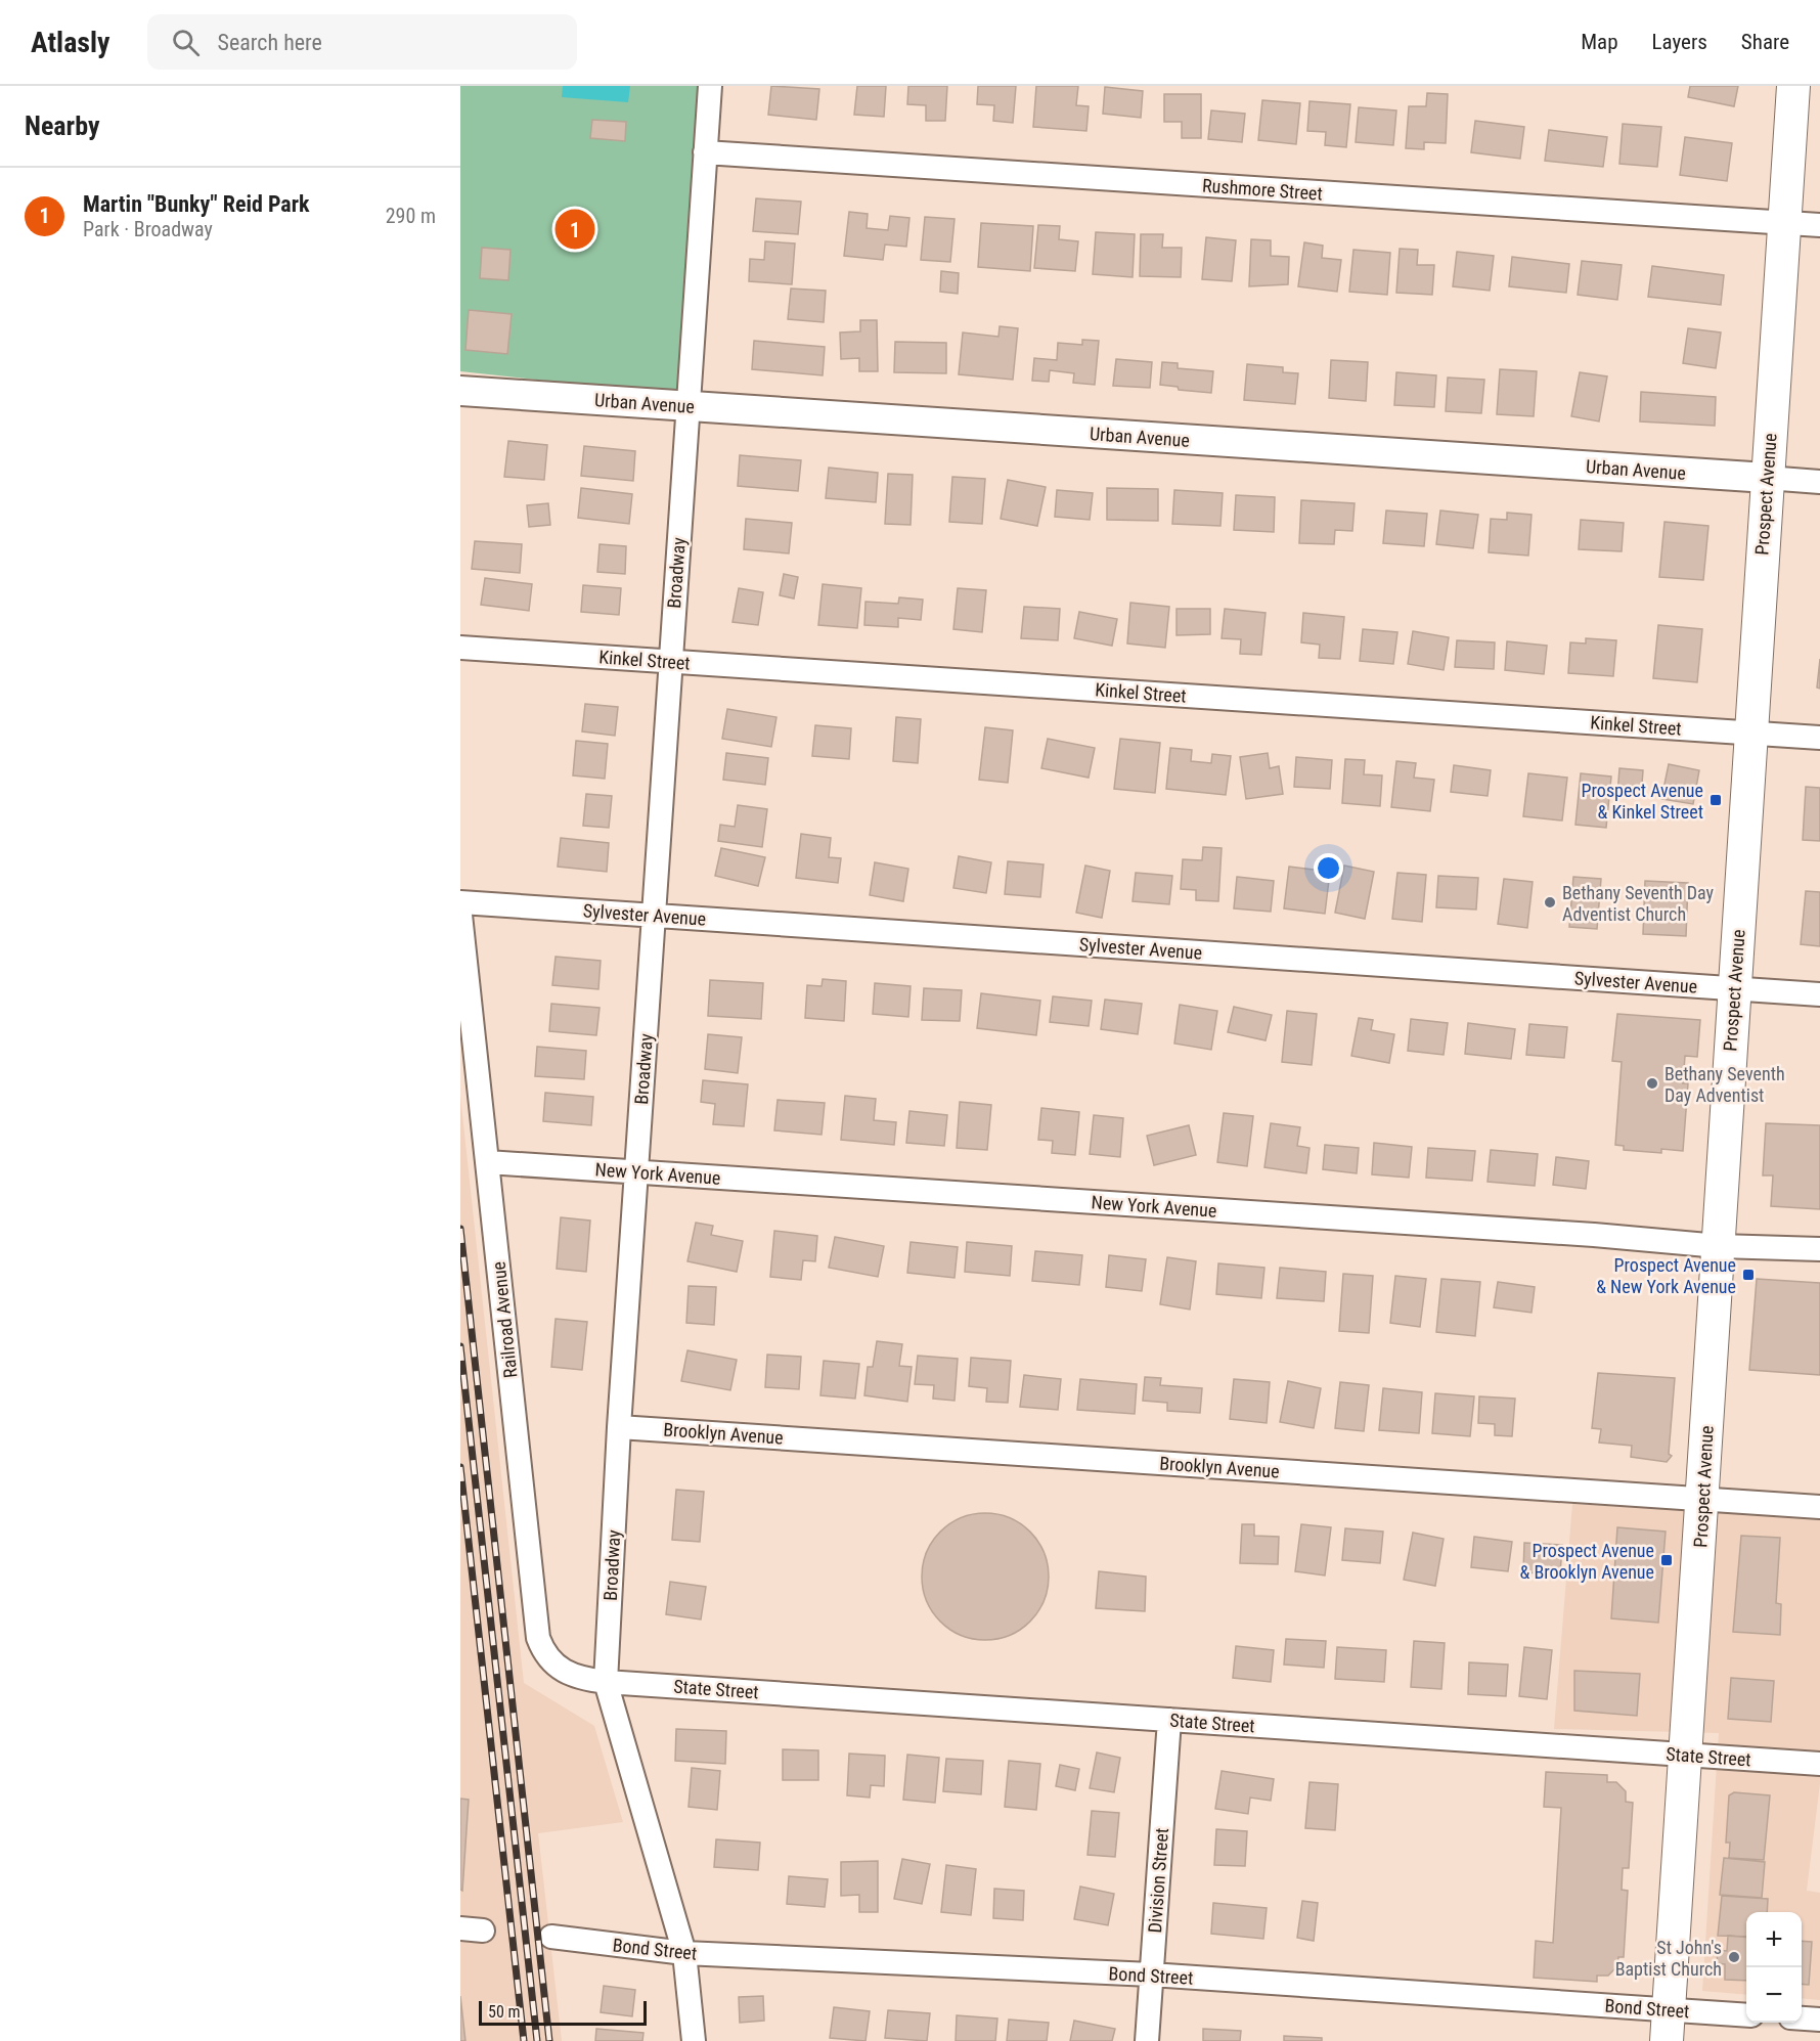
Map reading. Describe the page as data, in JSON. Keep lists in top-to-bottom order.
{
  "streets": {
    "main road": ["Prospect Avenue"],
    "street": [
      "Rushmore Street",
      "Urban Avenue",
      "Broadway",
      "Kinkel Street",
      "Sylvester Avenue",
      "New York Avenue",
      "Railroad Avenue",
      "Brooklyn Avenue",
      "State Street",
      "Division Street",
      "Bond Street"
    ]
  },
  "crossings": [
    ["Rushmore Street", "Prospect Avenue"],
    ["Rushmore Street", "Broadway"],
    ["Urban Avenue", "Prospect Avenue"],
    ["Urban Avenue", "Broadway"],
    ["Prospect Avenue", "Kinkel Street"],
    ["Prospect Avenue", "Sylvester Avenue"],
    ["Prospect Avenue", "New York Avenue"],
    ["Prospect Avenue", "Brooklyn Avenue"],
    ["Prospect Avenue", "State Street"],
    ["Prospect Avenue", "Bond Street"],
    ["Broadway", "Kinkel Street"],
    ["Broadway", "Sylvester Avenue"],
    ["Broadway", "New York Avenue"],
    ["Broadway", "Railroad Avenue"],
    ["Broadway", "Brooklyn Avenue"],
    ["Broadway", "State Street"],
    ["Broadway", "Bond Street"],
    ["New York Avenue", "Railroad Avenue"],
    ["Railroad Avenue", "State Street"],
    ["State Street", "Division Street"],
    ["Division Street", "Bond Street"]
  ],
  "places": {
    "transit": ["Prospect Avenue & Kinkel Street", "Prospect Avenue & New York Avenue", "Prospect Avenue & Brooklyn Avenue"],
    "other": ["Bethany Seventh Day Adventist Church", "Bethany Seventh Day Adventist", "St John's Baptist Church"]
  },
  "scale_bar": "50 m",
  "page": {
    "header": "Atlasly",
    "search": "Search here",
    "nav": ["Map", "Layers", "Share"],
    "heading": "Nearby",
    "list": [
      {
        "mark": "1",
        "name": "Martin \"Bunky\" Reid Park",
        "note": "Park · Broadway",
        "value": "290 m"
      }
    ],
    "pins": "1",
    "map_buttons": ["+", "−"],
    "scale": "50 m"
  }
}
